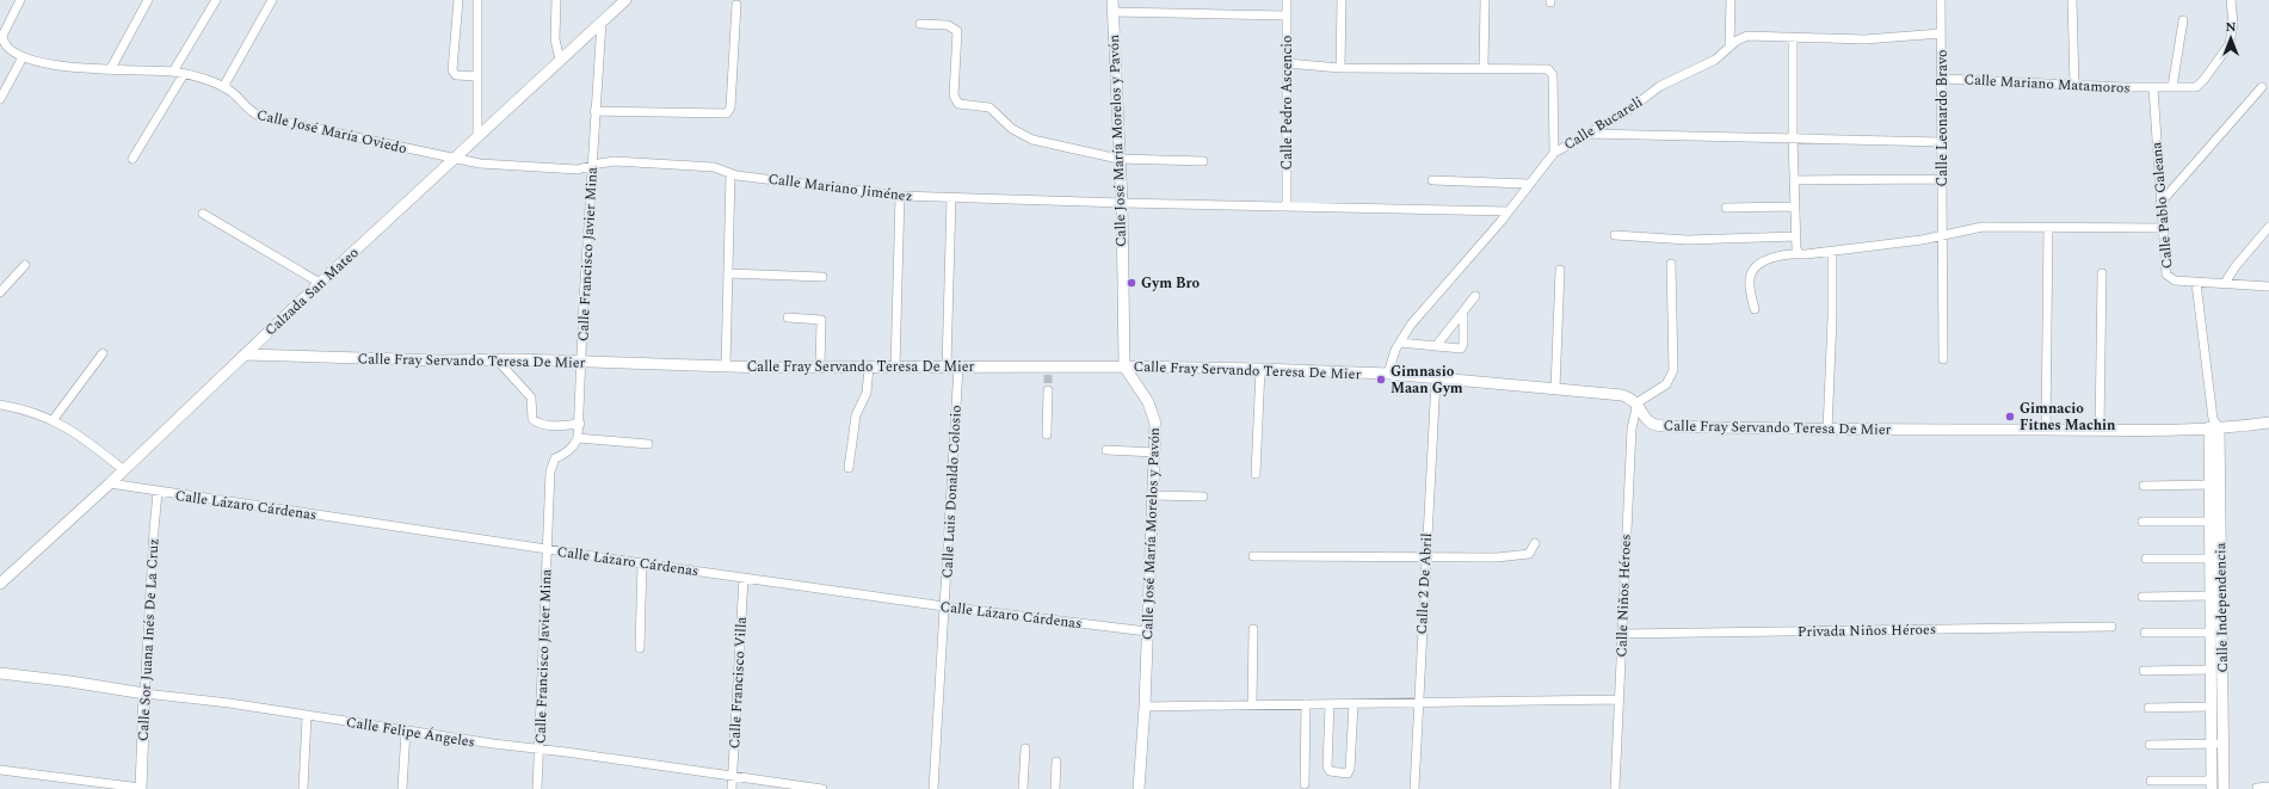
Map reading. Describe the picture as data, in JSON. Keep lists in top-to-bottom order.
{
  "streets": {
    "main road": [
      "Calle José María Morelos y Pavón",
      "Calzada San Mateo",
      "Calle Fray Servando Teresa De Mier",
      "Calle Independencia",
      "Calle Sor Juana Inés De La Cruz",
      "Calle Felipe Ángeles"
    ],
    "street": [
      "Calle Mariano Matamoros",
      "Calle Pedro Ascencio",
      "Calle Leonardo Bravo",
      "Calle Bucareli",
      "Calle José María Oviedo",
      "Calle Mariano Jiménez",
      "Calle Pablo Galeana",
      "Calle Francisco Javier Mina",
      "Calle Luis Donaldo Colosio",
      "Calle Lázaro Cárdenas",
      "Calle 2 De Abril",
      "Calle Niños Héroes",
      "Privada Niños Héroes",
      "Calle Francisco Villa"
    ]
  },
  "crossings": [
    ["Calle Mariano Matamoros", "Calle Leonardo Bravo"],
    ["Calle Mariano Matamoros", "Calle Pablo Galeana"],
    ["Calle Pedro Ascencio", "Calle Mariano Jiménez"],
    ["Calle Leonardo Bravo", "Calle Bucareli"],
    ["Calle Bucareli", "Calle Mariano Jiménez"],
    ["Calle Bucareli", "Calle Fray Servando Teresa De Mier"],
    ["Calle José María Oviedo", "Calle Mariano Jiménez"],
    ["Calle José María Oviedo", "Calle Francisco Javier Mina"],
    ["Calle José María Oviedo", "Calzada San Mateo"],
    ["Calle José María Morelos y Pavón", "Calle Mariano Jiménez"],
    ["Calle José María Morelos y Pavón", "Calle Fray Servando Teresa De Mier"],
    ["Calle José María Morelos y Pavón", "Calle Lázaro Cárdenas"],
    ["Calle Mariano Jiménez", "Calle Francisco Javier Mina"],
    ["Calle Mariano Jiménez", "Calle Fray Servando Teresa De Mier"],
    ["Calle Mariano Jiménez", "Calle Luis Donaldo Colosio"],
    ["Calle Francisco Javier Mina", "Calzada San Mateo"],
    ["Calle Francisco Javier Mina", "Calle Fray Servando Teresa De Mier"],
    ["Calle Francisco Javier Mina", "Calle Lázaro Cárdenas"],
    ["Calle Francisco Javier Mina", "Calle Felipe Ángeles"],
    ["Calzada San Mateo", "Calle Fray Servando Teresa De Mier"],
    ["Calzada San Mateo", "Calle Lázaro Cárdenas"],
    ["Calle Fray Servando Teresa De Mier", "Calle Luis Donaldo Colosio"],
    ["Calle Fray Servando Teresa De Mier", "Calle 2 De Abril"],
    ["Calle Fray Servando Teresa De Mier", "Calle Niños Héroes"],
    ["Calle Fray Servando Teresa De Mier", "Calle Independencia"],
    ["Calle Luis Donaldo Colosio", "Calle Lázaro Cárdenas"],
    ["Calle Lázaro Cárdenas", "Calle Sor Juana Inés De La Cruz"],
    ["Calle Lázaro Cárdenas", "Calle Francisco Villa"],
    ["Calle Niños Héroes", "Privada Niños Héroes"],
    ["Calle Sor Juana Inés De La Cruz", "Calle Felipe Ángeles"],
    ["Calle Francisco Villa", "Calle Felipe Ángeles"]
  ],
  "places": ["Gym Bro", "Gimnasio Maan Gym", "Gimnacio Fitnes Machin"],
  "north": "top"
}
